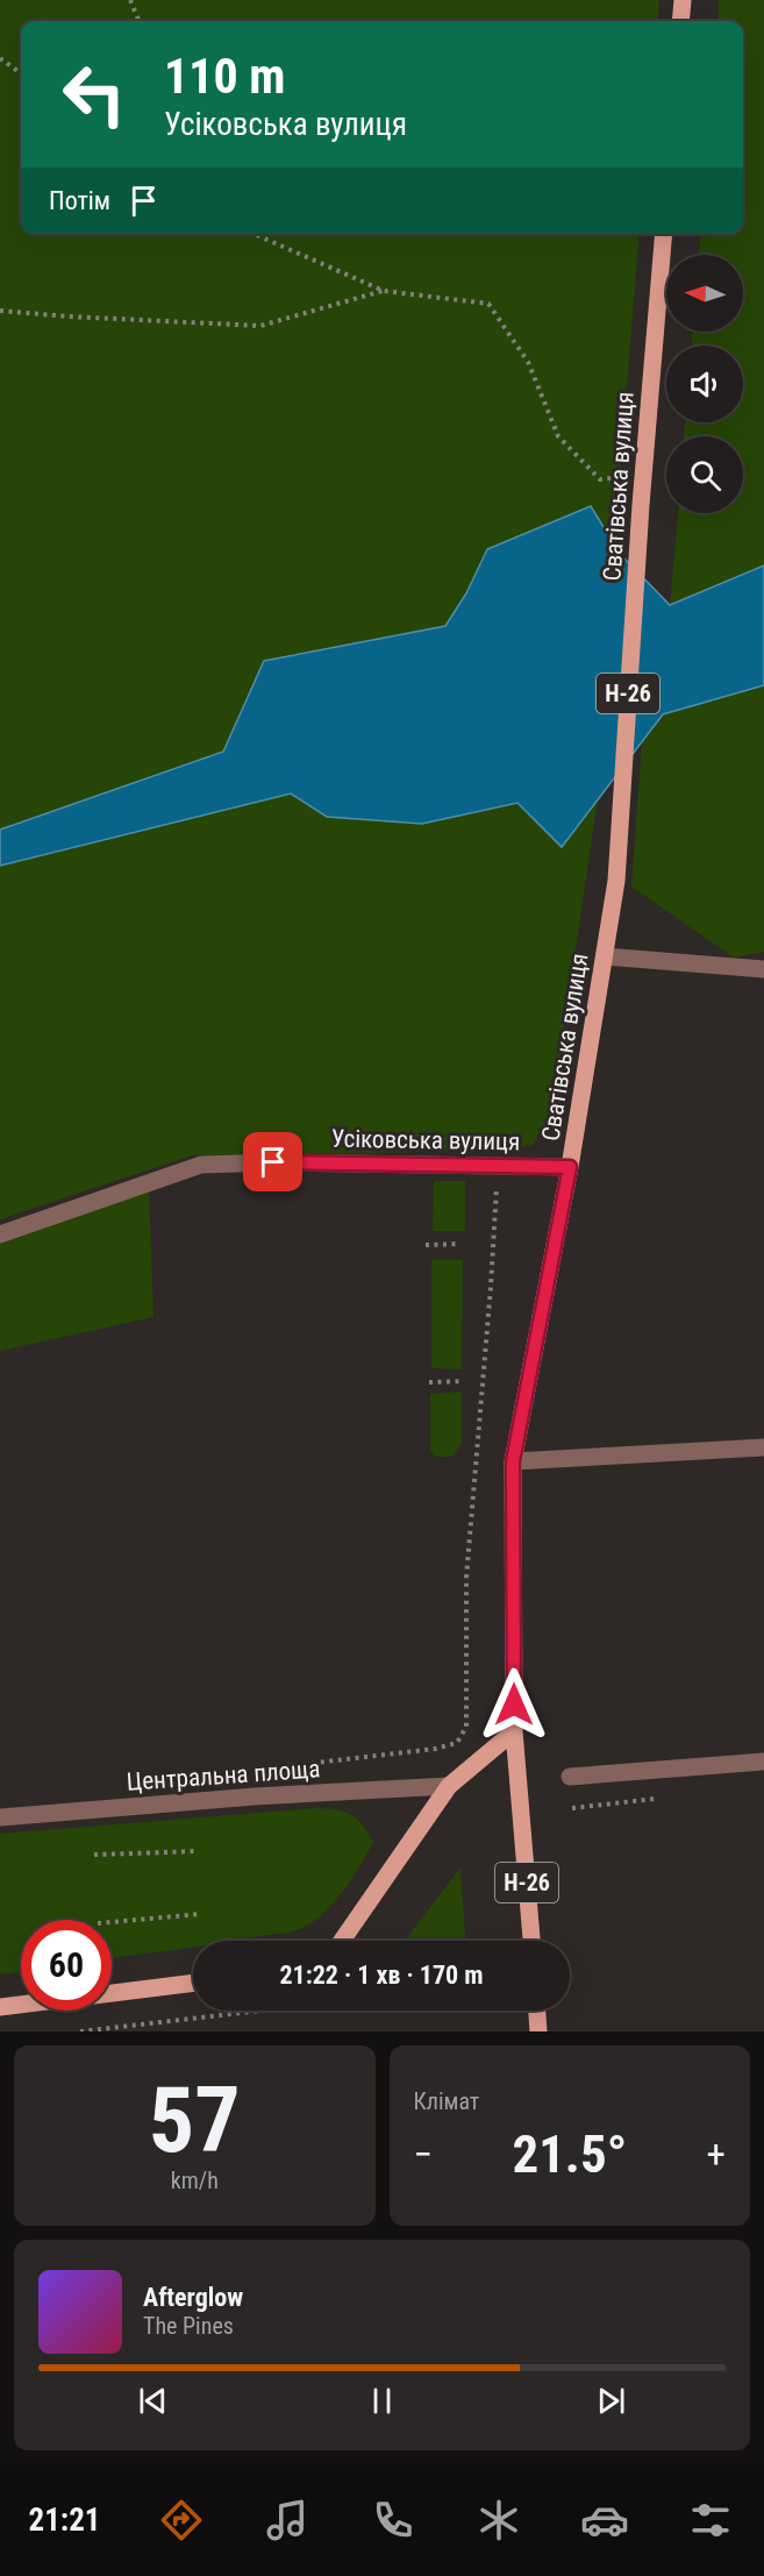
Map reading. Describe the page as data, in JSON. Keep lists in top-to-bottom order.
{
  "streets": {
    "main road": ["Сватівська вулиця", "Н-26"],
    "street": ["Усіковська вулиця", "Центральна площа"]
  },
  "crossings": [
    ["Сватівська вулиця", "Усіковська вулиця"]
  ],
  "north": "left",
  "page": {
    "turn": ["110 m", "Усіковська вулиця"],
    "then": "Потім",
    "limit": "60",
    "trip": "21:22 · 1 хв · 170 m",
    "tile": [
      ["57", "km/h"],
      "Клімат"
    ],
    "heat": ["−", "21.5°", "+"],
    "song": ["Afterglow", "The Pines"],
    "tabs": "21:21"
  }
}
